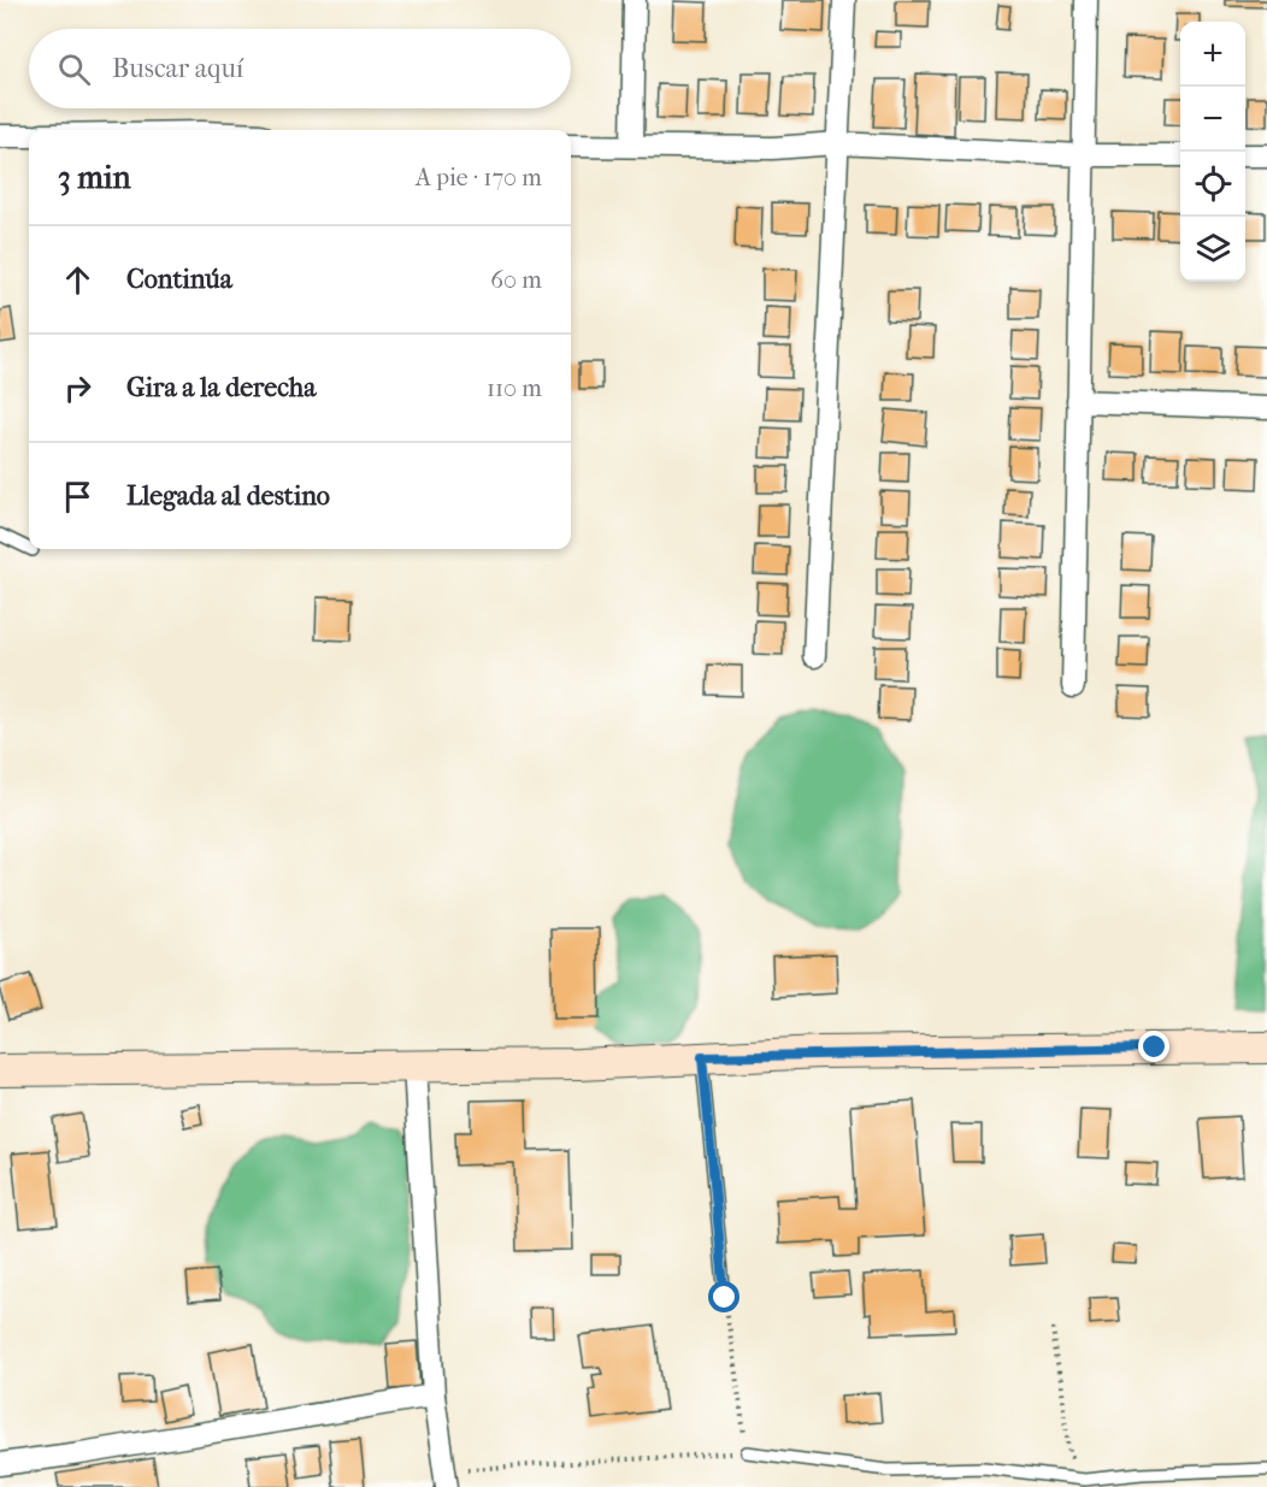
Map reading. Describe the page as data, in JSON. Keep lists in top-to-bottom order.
{
  "page": {
    "map_buttons": ["+", "−"],
    "search": "Buscar aquí",
    "heading": ["3 min", "A pie · 170 m"],
    "list": [
      ["Continúa", "60 m"],
      ["Gira a la derecha", "110 m"],
      "Llegada al destino"
    ]
  }
}
